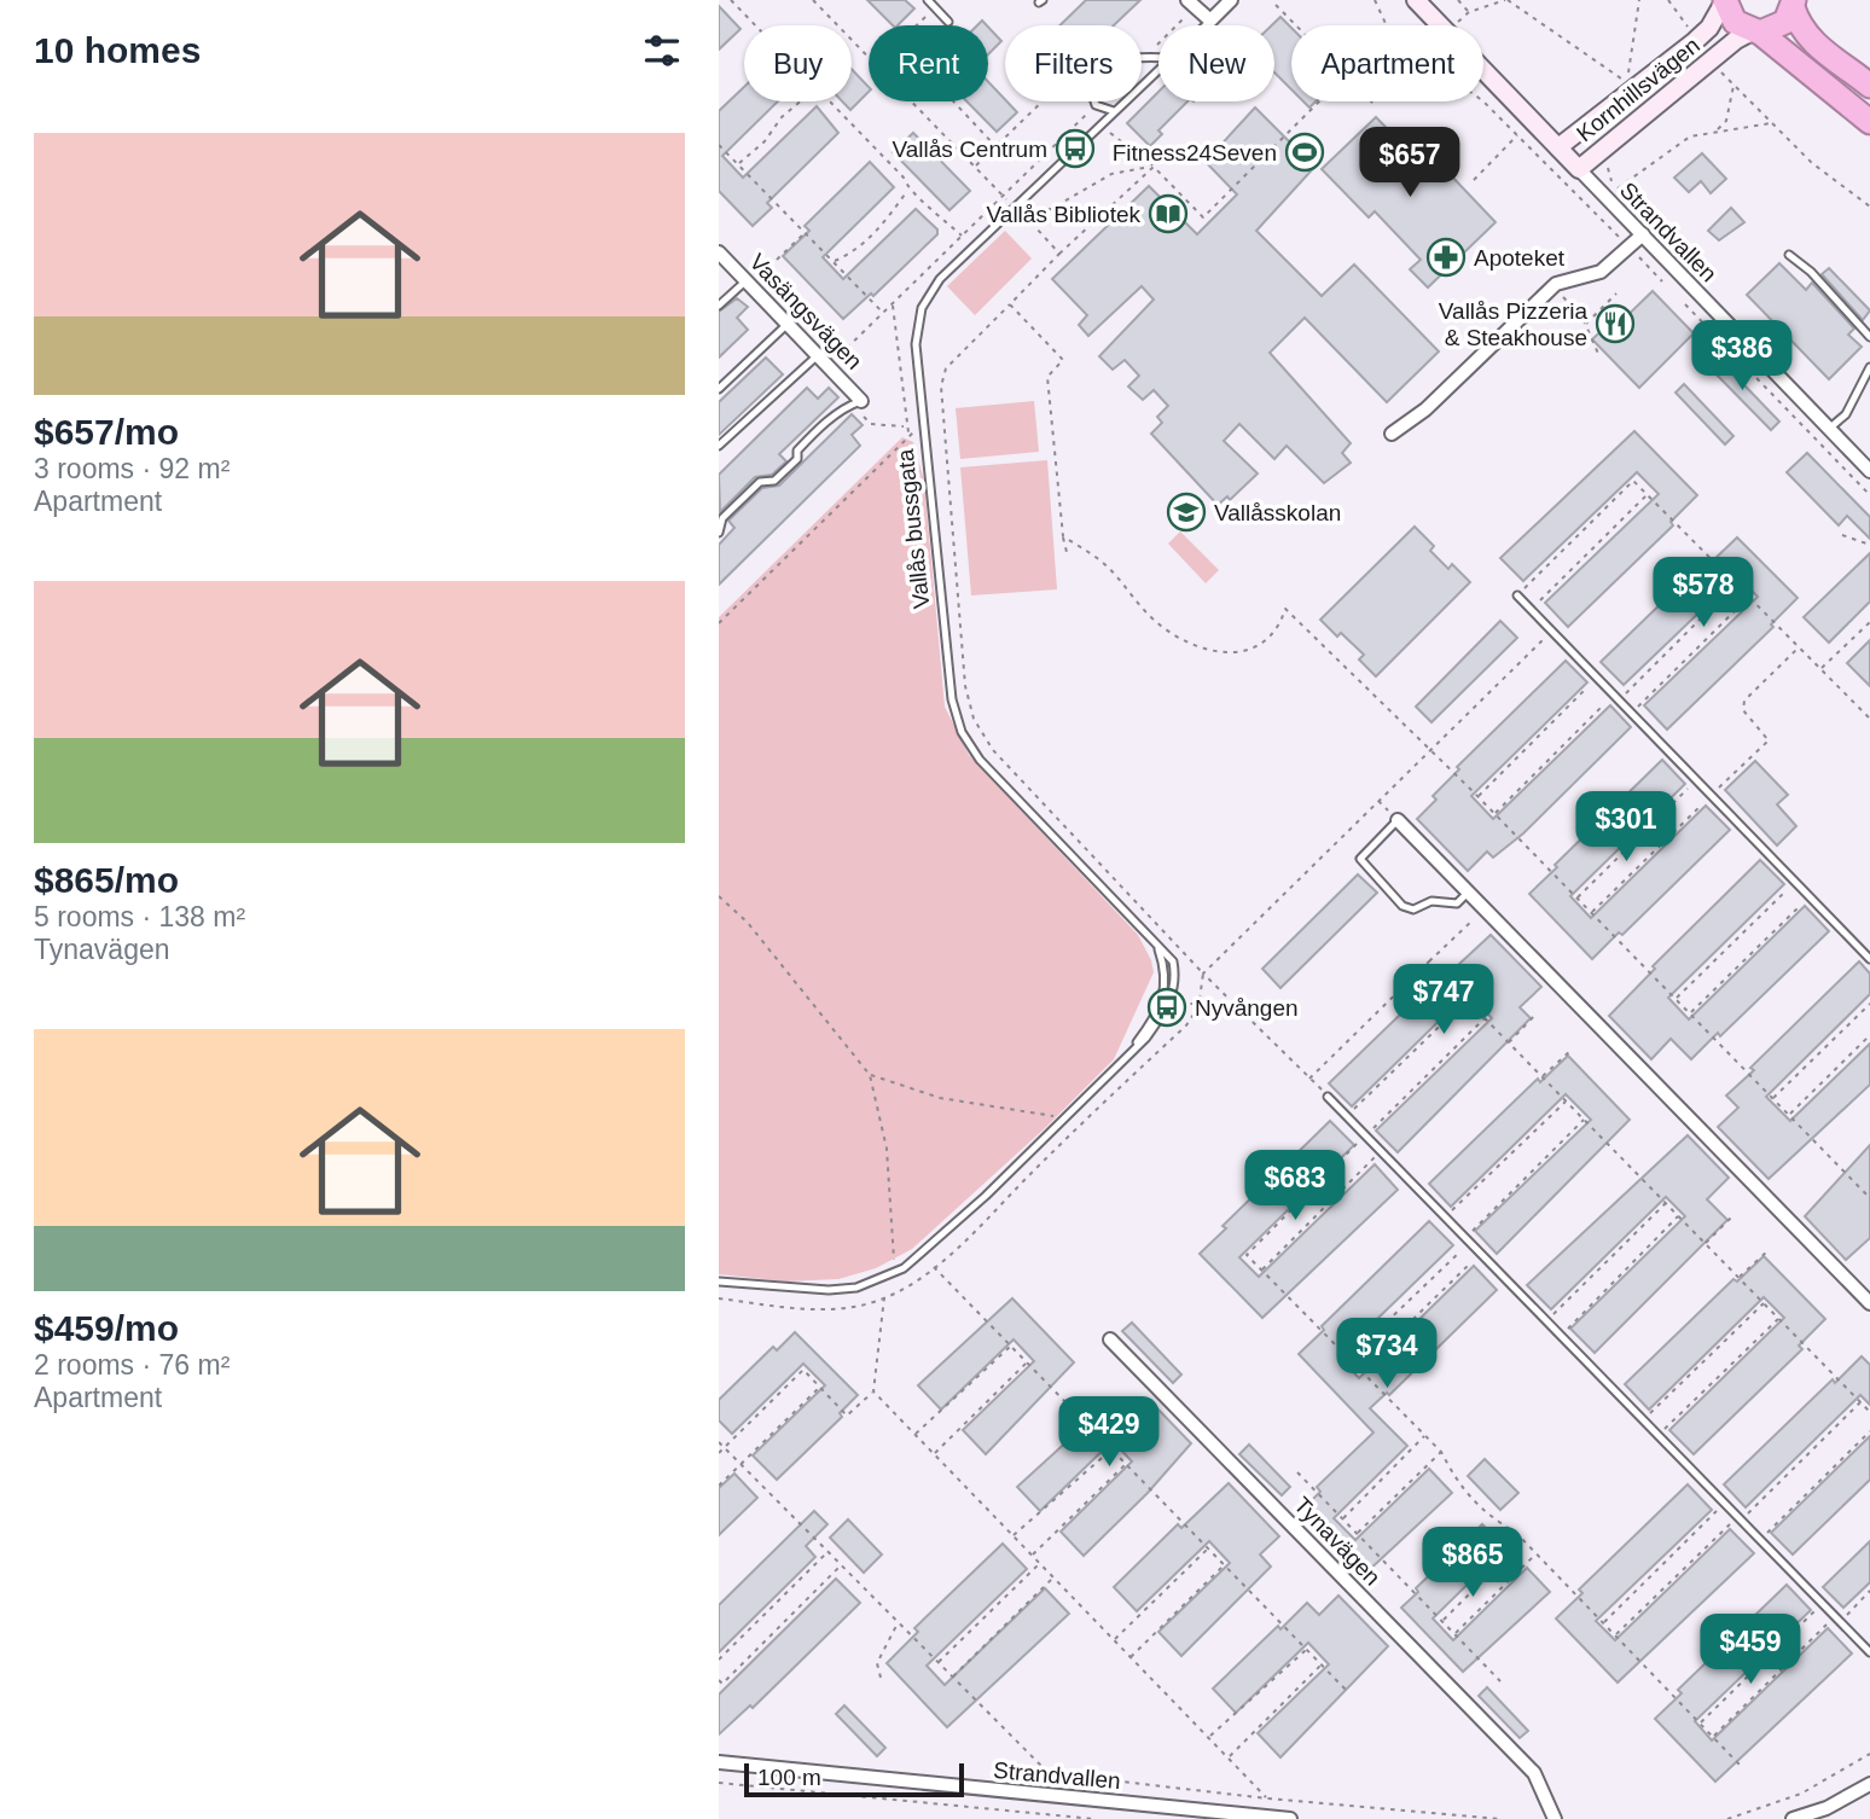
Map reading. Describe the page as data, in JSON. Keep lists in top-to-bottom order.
{
  "streets": {
    "street": [
      "Kornhillsvägen",
      "Strandvallen",
      "Vasängsvägen",
      "Vallås bussgata",
      "Tynavägen"
    ]
  },
  "crossings": [
    ["Kornhillsvägen", "Strandvallen"]
  ],
  "places": {
    "bus stop": ["Vallås Centrum", "Nyvången"],
    "sports": ["Fitness24Seven"],
    "library": ["Vallås Bibliotek"],
    "pharmacy": ["Apoteket"],
    "restaurant": ["Vallås Pizzeria & Steakhouse"],
    "school or university": ["Vallåsskolan"]
  },
  "scale_bar": "100 m",
  "page": {
    "heading": "10 homes",
    "chip": [
      "Buy",
      "Rent",
      "Filters",
      "New",
      "Apartment"
    ],
    "list": [
      {
        "name": "$657/mo",
        "note": "3 rooms · 92 m² · Apartment"
      },
      {
        "name": "$865/mo",
        "note": "5 rooms · 138 m² · Tynavägen"
      },
      {
        "name": "$459/mo",
        "note": "2 rooms · 76 m² · Apartment"
      }
    ],
    "price": [
      "$657",
      "$386",
      "$578",
      "$301",
      "$747",
      "$683",
      "$734",
      "$429",
      "$865",
      "$459"
    ],
    "scale": "100 m"
  }
}
